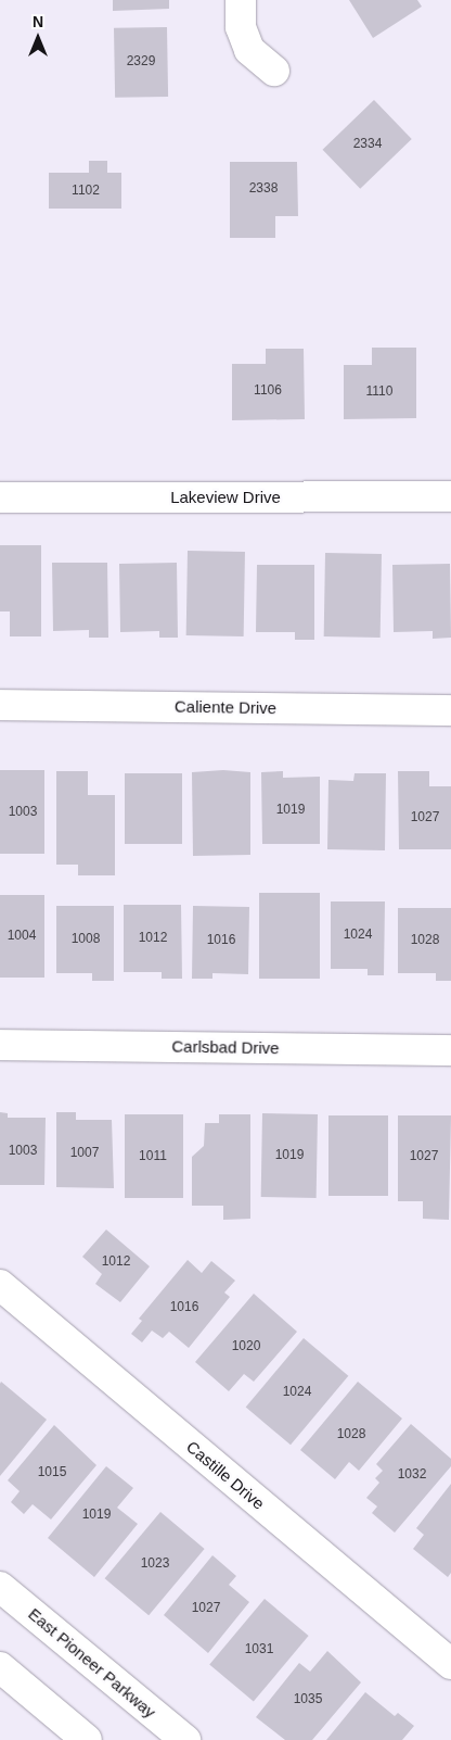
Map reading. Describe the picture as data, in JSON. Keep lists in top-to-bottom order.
{
  "streets": {
    "street": [
      "Lakeview Drive",
      "Caliente Drive",
      "Carlsbad Drive",
      "Castille Drive",
      "East Pioneer Parkway"
    ]
  },
  "house_numbers": [
    "2329",
    "2334",
    "2338",
    "1102",
    "1106",
    "1110",
    "1019",
    "1003",
    "1027",
    "1024",
    "1004",
    "1012",
    "1008",
    "1016",
    "1028",
    "1003",
    "1007",
    "1019",
    "1011",
    "1027",
    "1012",
    "1016",
    "1020",
    "1024",
    "1028",
    "1015",
    "1032",
    "1019",
    "1023",
    "1027",
    "1031",
    "1035"
  ],
  "north": "top"
}
